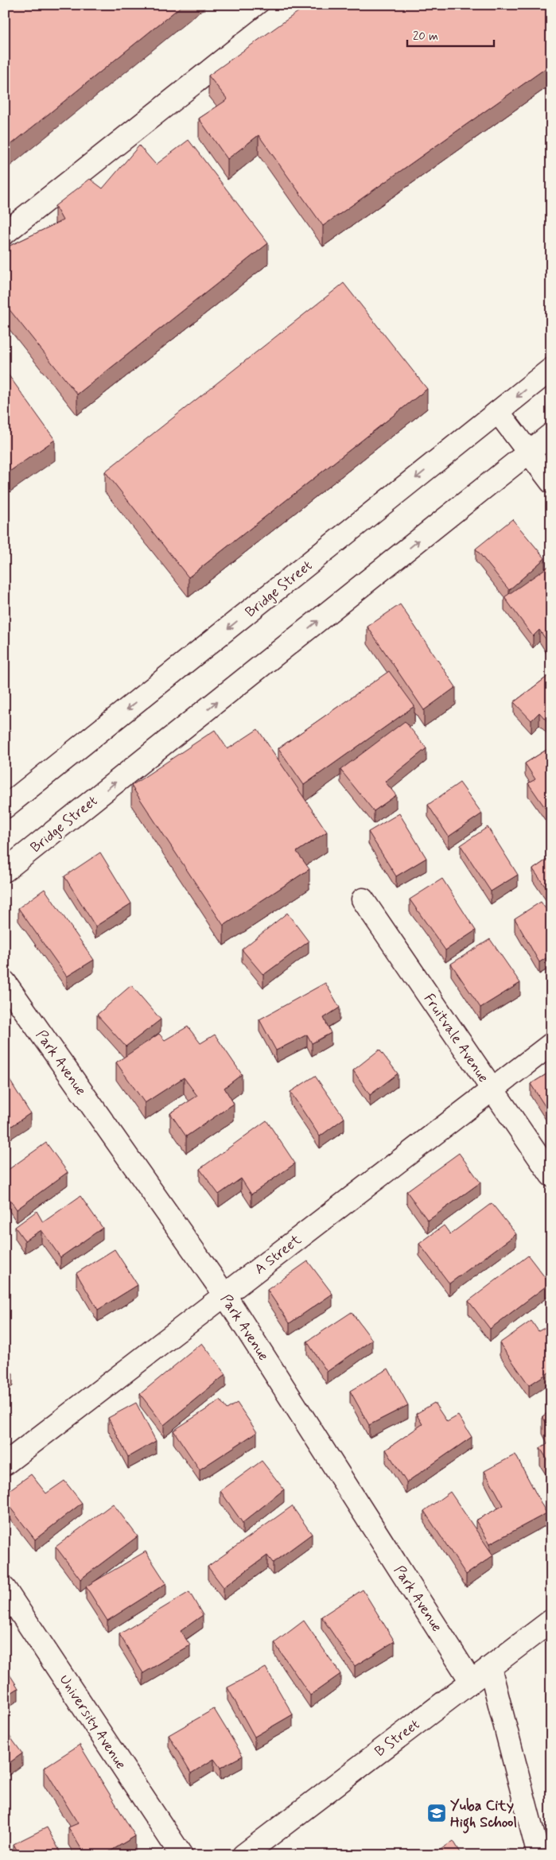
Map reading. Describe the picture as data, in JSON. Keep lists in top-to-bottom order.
{
  "streets": {
    "street": [
      "Bridge Street",
      "Fruitvale Avenue",
      "Park Avenue",
      "A Street",
      "University Avenue",
      "B Street"
    ]
  },
  "crossings": [
    ["Fruitvale Avenue", "A Street"],
    ["Park Avenue", "A Street"],
    ["Park Avenue", "B Street"]
  ],
  "places": {
    "school or university": ["Yuba City High School"]
  },
  "scale_bar": "20 m"
}
